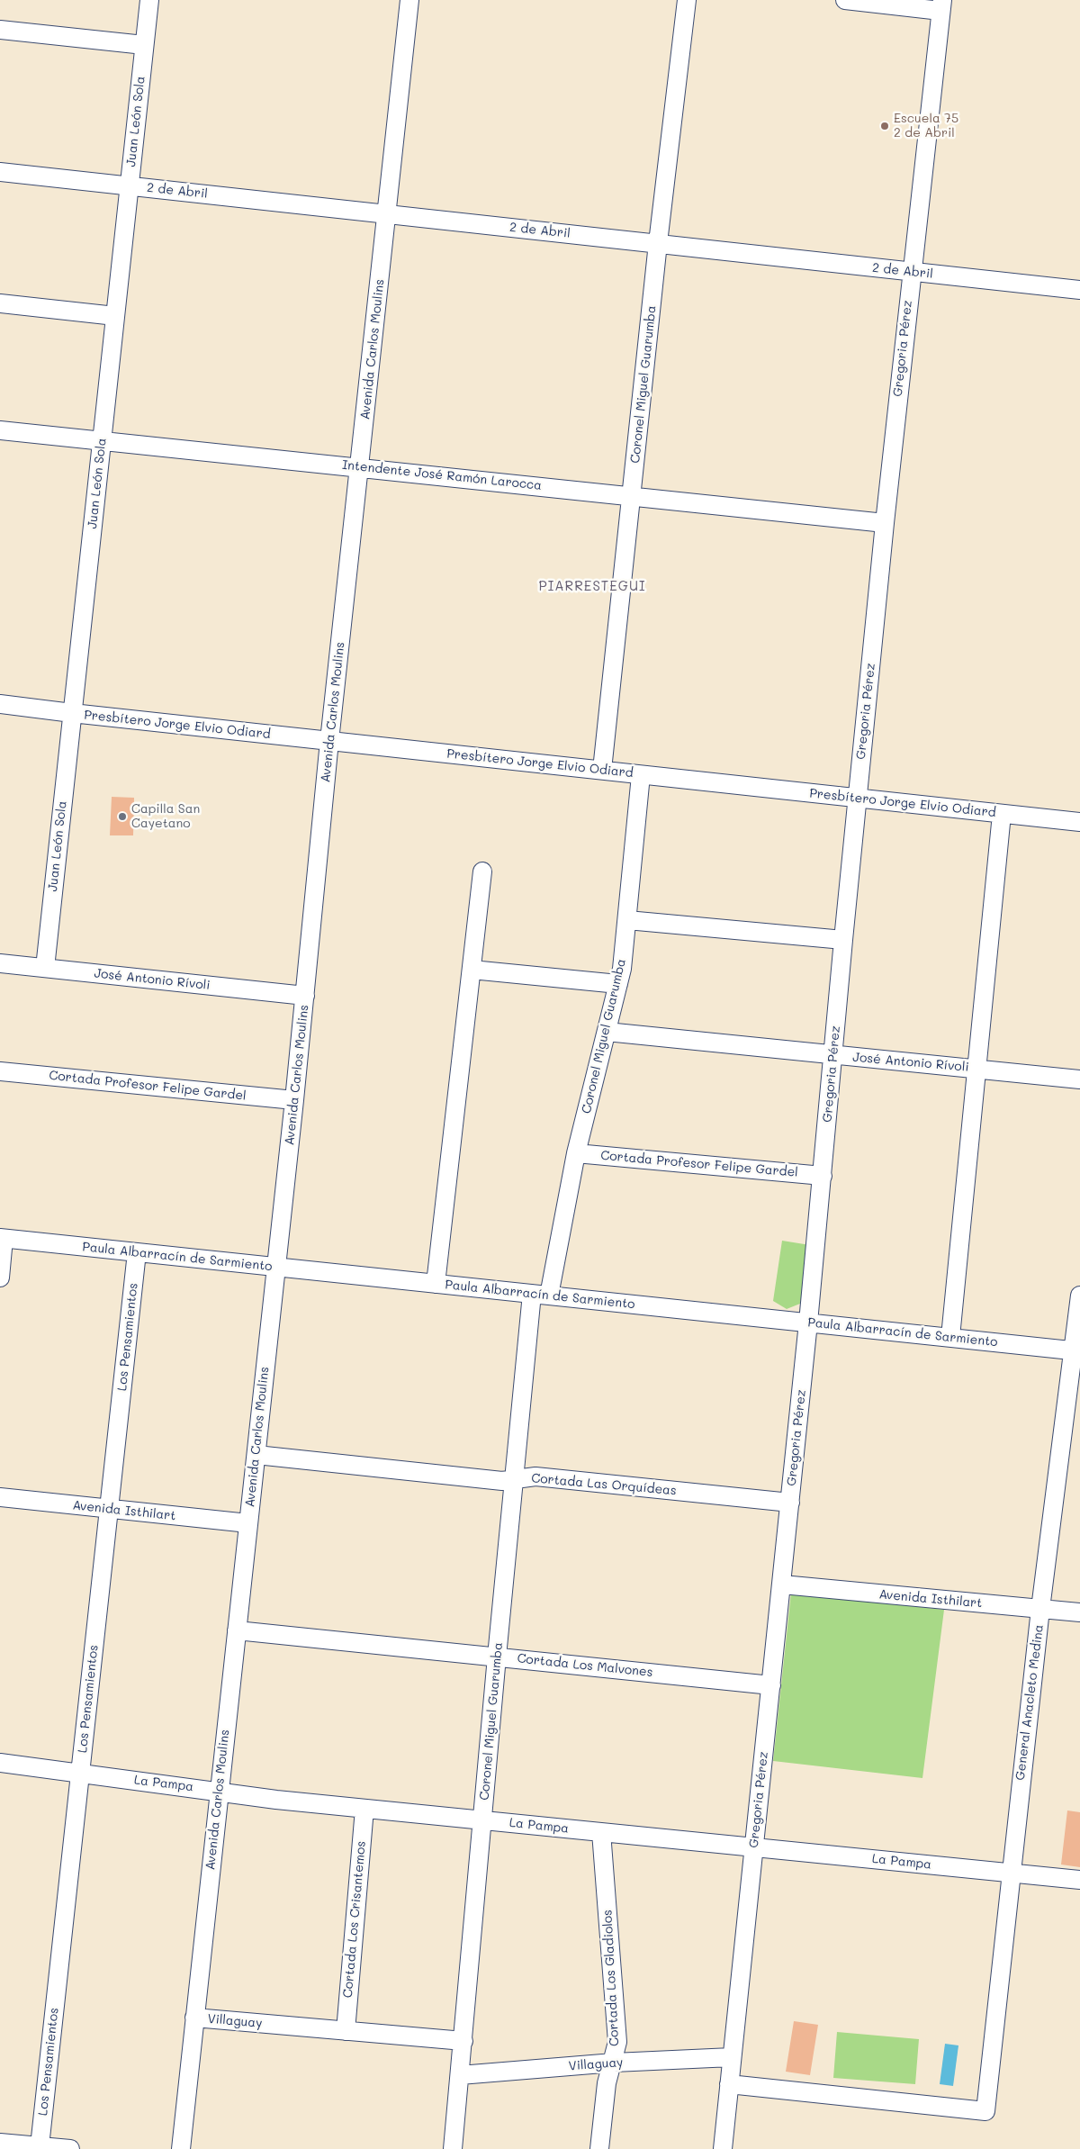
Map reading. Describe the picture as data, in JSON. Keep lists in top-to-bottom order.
{
  "streets": {
    "street": [
      "Juan León Sola",
      "2 de Abril",
      "Gregoria Pérez",
      "Avenida Carlos Moulins",
      "Coronel Miguel Guarumba",
      "Intendente José Ramón Larocca",
      "Presbítero Jorge Elvio Odiard",
      "José Antonio Rívoli",
      "Cortada Profesor Felipe Gardel",
      "Paula Albarracín de Sarmiento",
      "Los Pensamientos",
      "Cortada Las Orquídeas",
      "Avenida Isthilart",
      "Cortada Los Malvones",
      "General Anacleto Medina",
      "La Pampa",
      "Cortada Los Crisantemos",
      "Cortada Los Gladiolos",
      "Villaguay"
    ]
  },
  "crossings": [
    ["Juan León Sola", "2 de Abril"],
    ["Juan León Sola", "Intendente José Ramón Larocca"],
    ["Juan León Sola", "Presbítero Jorge Elvio Odiard"],
    ["Juan León Sola", "José Antonio Rívoli"],
    ["2 de Abril", "Gregoria Pérez"],
    ["2 de Abril", "Avenida Carlos Moulins"],
    ["2 de Abril", "Coronel Miguel Guarumba"],
    ["Gregoria Pérez", "Intendente José Ramón Larocca"],
    ["Gregoria Pérez", "Presbítero Jorge Elvio Odiard"],
    ["Gregoria Pérez", "José Antonio Rívoli"],
    ["Gregoria Pérez", "Cortada Profesor Felipe Gardel"],
    ["Gregoria Pérez", "Paula Albarracín de Sarmiento"],
    ["Gregoria Pérez", "Cortada Las Orquídeas"],
    ["Gregoria Pérez", "Avenida Isthilart"],
    ["Gregoria Pérez", "Cortada Los Malvones"],
    ["Gregoria Pérez", "General Anacleto Medina"],
    ["Gregoria Pérez", "La Pampa"],
    ["Gregoria Pérez", "Villaguay"],
    ["Avenida Carlos Moulins", "Intendente José Ramón Larocca"],
    ["Avenida Carlos Moulins", "Presbítero Jorge Elvio Odiard"],
    ["Avenida Carlos Moulins", "José Antonio Rívoli"],
    ["Avenida Carlos Moulins", "Cortada Profesor Felipe Gardel"],
    ["Avenida Carlos Moulins", "Paula Albarracín de Sarmiento"],
    ["Avenida Carlos Moulins", "Cortada Las Orquídeas"],
    ["Avenida Carlos Moulins", "Avenida Isthilart"],
    ["Avenida Carlos Moulins", "Cortada Los Malvones"],
    ["Avenida Carlos Moulins", "La Pampa"],
    ["Avenida Carlos Moulins", "Villaguay"],
    ["Coronel Miguel Guarumba", "Intendente José Ramón Larocca"],
    ["Coronel Miguel Guarumba", "Presbítero Jorge Elvio Odiard"],
    ["Coronel Miguel Guarumba", "José Antonio Rívoli"],
    ["Coronel Miguel Guarumba", "Cortada Profesor Felipe Gardel"],
    ["Coronel Miguel Guarumba", "Paula Albarracín de Sarmiento"],
    ["Coronel Miguel Guarumba", "Cortada Las Orquídeas"],
    ["Coronel Miguel Guarumba", "Cortada Los Malvones"],
    ["Coronel Miguel Guarumba", "La Pampa"],
    ["Coronel Miguel Guarumba", "Villaguay"],
    ["Paula Albarracín de Sarmiento", "Los Pensamientos"],
    ["Paula Albarracín de Sarmiento", "General Anacleto Medina"],
    ["Los Pensamientos", "Avenida Isthilart"],
    ["Los Pensamientos", "La Pampa"],
    ["Avenida Isthilart", "General Anacleto Medina"],
    ["General Anacleto Medina", "La Pampa"],
    ["La Pampa", "Cortada Los Crisantemos"],
    ["La Pampa", "Cortada Los Gladiolos"],
    ["Cortada Los Crisantemos", "Villaguay"],
    ["Cortada Los Gladiolos", "Villaguay"]
  ],
  "districts": ["PIARRESTEGUI"],
  "places": ["Escuela 75 2 de Abril", "Capilla San Cayetano"]
}
